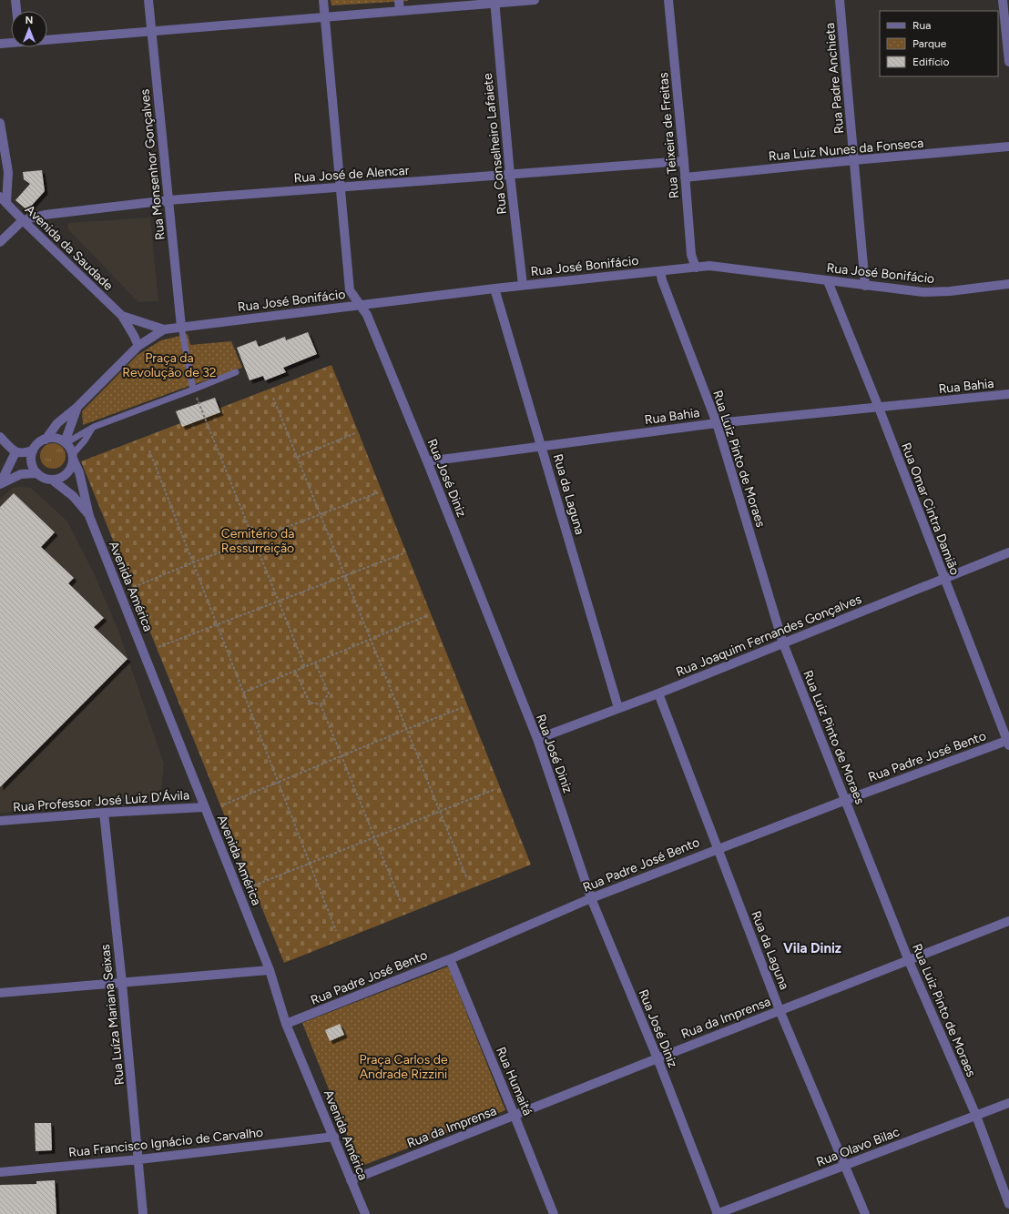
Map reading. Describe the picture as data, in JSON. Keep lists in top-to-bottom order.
{
  "streets": {
    "street": [
      "Rua Padre Anchieta",
      "Rua Teixeira de Freitas",
      "Rua Conselheiro Lafaiete",
      "Rua Luiz Nunes da Fonseca",
      "Rua Monsenhor Gonçalves",
      "Rua José de Alencar",
      "Avenida da Saudade",
      "Rua José Bonifácio",
      "Rua Bahia",
      "Rua Luiz Pinto de Moraes",
      "Rua José Diniz",
      "Rua da Laguna",
      "Rua Omar Cintra Damião",
      "Avenida América",
      "Rua Joaquim Fernandes Gonçalves",
      "Rua Padre José Bento",
      "Rua Professor José Luiz D'Ávila",
      "Rua Luíza Mariana Seixas",
      "Rua da Imprensa",
      "Rua Humaitá",
      "Rua Francisco Ignácio de Carvalho",
      "Rua Olavo Bilac"
    ]
  },
  "crossings": [
    ["Rua Padre Anchieta", "Rua Luiz Nunes da Fonseca"],
    ["Rua Padre Anchieta", "Rua José Bonifácio"],
    ["Rua Teixeira de Freitas", "Rua Luiz Nunes da Fonseca"],
    ["Rua Teixeira de Freitas", "Rua José de Alencar"],
    ["Rua Teixeira de Freitas", "Rua José Bonifácio"],
    ["Rua Conselheiro Lafaiete", "Rua José de Alencar"],
    ["Rua Conselheiro Lafaiete", "Rua José Bonifácio"],
    ["Rua Monsenhor Gonçalves", "Rua José de Alencar"],
    ["Rua Monsenhor Gonçalves", "Rua José Bonifácio"],
    ["Rua José de Alencar", "Avenida da Saudade"],
    ["Rua José de Alencar", "Rua José Diniz"],
    ["Avenida da Saudade", "Rua José Bonifácio"],
    ["Rua José Bonifácio", "Rua Luiz Pinto de Moraes"],
    ["Rua José Bonifácio", "Rua José Diniz"],
    ["Rua José Bonifácio", "Rua da Laguna"],
    ["Rua José Bonifácio", "Rua Omar Cintra Damião"],
    ["Rua Bahia", "Rua Luiz Pinto de Moraes"],
    ["Rua Bahia", "Rua José Diniz"],
    ["Rua Bahia", "Rua da Laguna"],
    ["Rua Bahia", "Rua Omar Cintra Damião"],
    ["Rua Luiz Pinto de Moraes", "Rua Joaquim Fernandes Gonçalves"],
    ["Rua Luiz Pinto de Moraes", "Rua Padre José Bento"],
    ["Rua Luiz Pinto de Moraes", "Rua da Imprensa"],
    ["Rua Luiz Pinto de Moraes", "Rua Olavo Bilac"],
    ["Rua José Diniz", "Rua Joaquim Fernandes Gonçalves"],
    ["Rua José Diniz", "Rua Padre José Bento"],
    ["Rua José Diniz", "Rua da Imprensa"],
    ["Rua José Diniz", "Rua Olavo Bilac"],
    ["Rua da Laguna", "Rua Joaquim Fernandes Gonçalves"],
    ["Rua da Laguna", "Rua Padre José Bento"],
    ["Rua da Laguna", "Rua da Imprensa"],
    ["Rua da Laguna", "Rua Olavo Bilac"],
    ["Rua Omar Cintra Damião", "Rua Joaquim Fernandes Gonçalves"],
    ["Rua Omar Cintra Damião", "Rua Padre José Bento"],
    ["Avenida América", "Rua Padre José Bento"],
    ["Avenida América", "Rua Professor José Luiz D'Ávila"],
    ["Avenida América", "Rua da Imprensa"],
    ["Avenida América", "Rua Francisco Ignácio de Carvalho"],
    ["Rua Padre José Bento", "Rua Humaitá"],
    ["Rua Professor José Luiz D'Ávila", "Rua Luíza Mariana Seixas"],
    ["Rua Luíza Mariana Seixas", "Rua Francisco Ignácio de Carvalho"],
    ["Rua da Imprensa", "Rua Humaitá"]
  ],
  "districts": ["Vila Diniz"],
  "parks": ["Praça da Revolução de 32", "Cemitério da Ressurreição", "Praça Carlos de Andrade Rizzini"],
  "legend": ["Rua", "Parque", "Edifício"],
  "north": "top"
}
